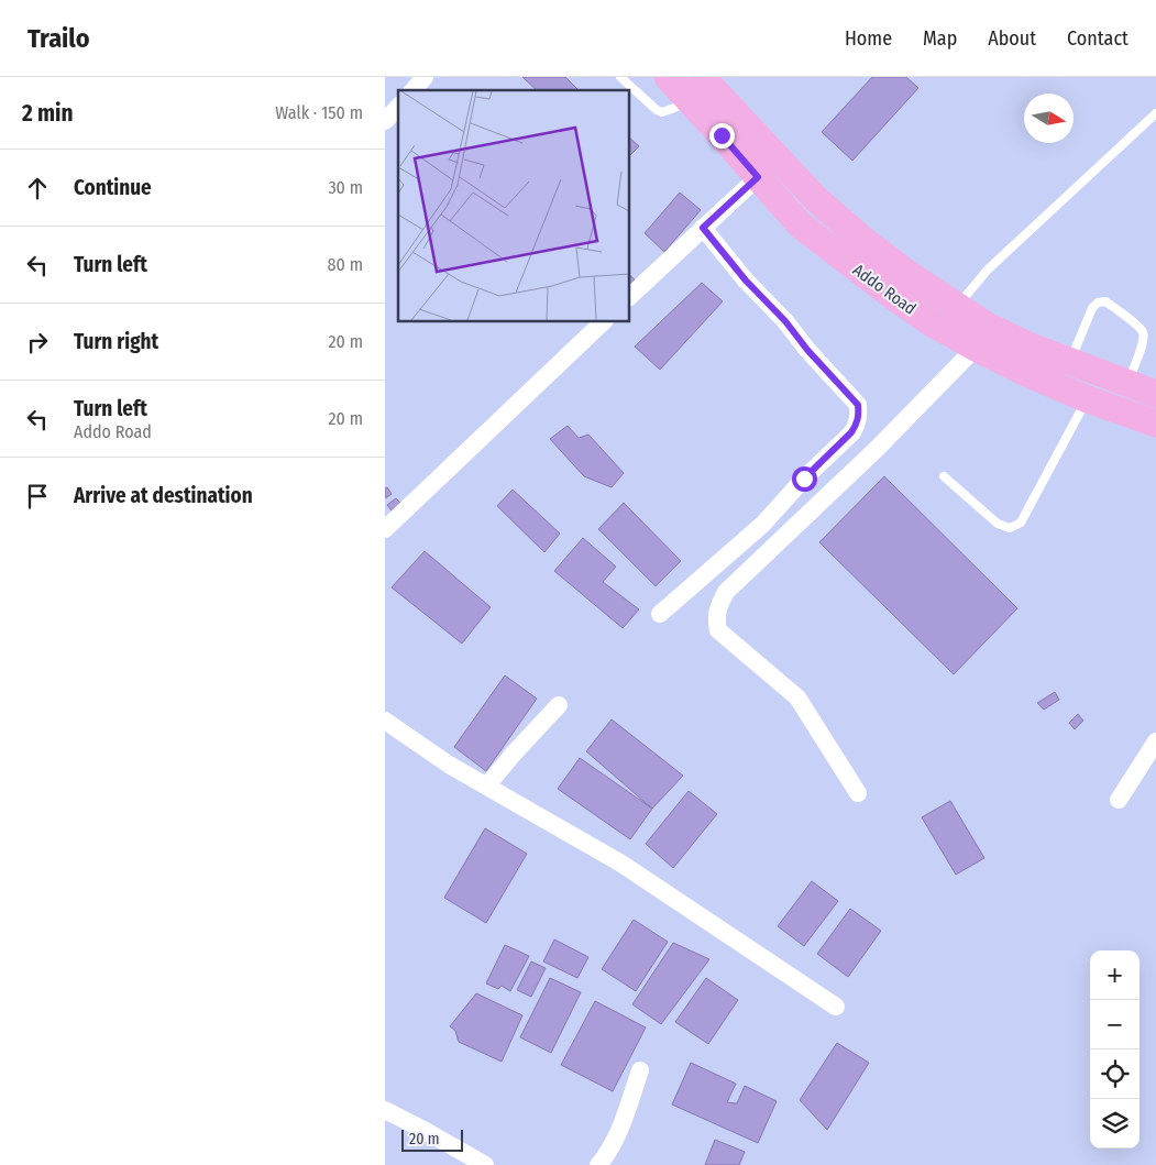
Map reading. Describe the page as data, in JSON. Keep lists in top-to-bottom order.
{
  "streets": {
    "main road": ["Addo Road"]
  },
  "scale_bar": "20 m",
  "north": "right",
  "page": {
    "header": "Trailo",
    "nav": [
      "Home",
      "Map",
      "About",
      "Contact"
    ],
    "heading": ["2 min", "Walk · 150 m"],
    "list": [
      ["Continue", "30 m"],
      ["Turn left", "80 m"],
      ["Turn right", "20 m"],
      ["Turn left", "Addo Road", "20 m"],
      "Arrive at destination"
    ],
    "map_buttons": ["+", "−"],
    "scale": "20 m"
  }
}
